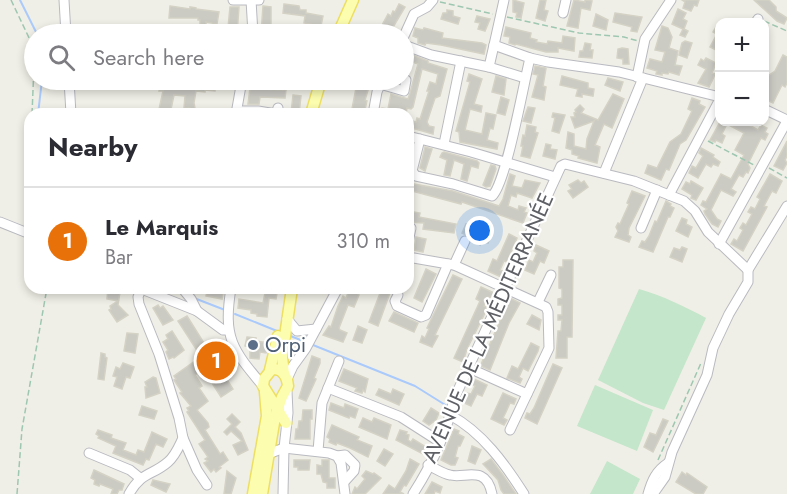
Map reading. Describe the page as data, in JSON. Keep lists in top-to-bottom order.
{
  "streets": {
    "street": ["AVENUE DE LA MÉDITERRANÉE"]
  },
  "places": ["Orpi"],
  "page": {
    "map_buttons": ["+", "−"],
    "search": "Search here",
    "heading": "Nearby",
    "list": [
      {
        "mark": "1",
        "name": "Le Marquis",
        "note": "Bar",
        "value": "310 m"
      }
    ],
    "pins": "1"
  }
}
